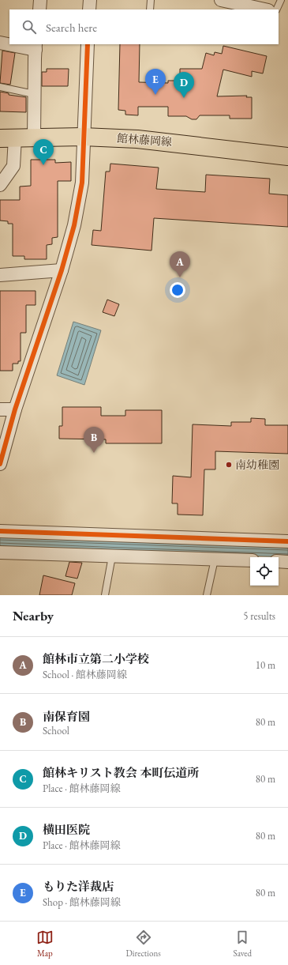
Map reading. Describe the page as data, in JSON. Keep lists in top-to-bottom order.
{
  "streets": {
    "main road": ["館林藤岡線"]
  },
  "places": ["南幼稚園"],
  "page": {
    "search": "Search here",
    "pins": [
      "E",
      "D",
      "C",
      "A",
      "B"
    ],
    "heading": ["Nearby", "5 results"],
    "list": [
      {
        "mark": "A",
        "name": "館林市立第二小学校",
        "note": "School · 館林藤岡線",
        "value": "10 m"
      },
      {
        "mark": "B",
        "name": "南保育園",
        "note": "School",
        "value": "80 m"
      },
      {
        "mark": "C",
        "name": "館林キリスト教会 本町伝道所",
        "note": "Place · 館林藤岡線",
        "value": "80 m"
      },
      {
        "mark": "D",
        "name": "横田医院",
        "note": "Place · 館林藤岡線",
        "value": "80 m"
      },
      {
        "mark": "E",
        "name": "もりた洋裁店",
        "note": "Shop · 館林藤岡線",
        "value": "80 m"
      }
    ],
    "nav": ["Map", "Directions", "Saved"]
  }
}
